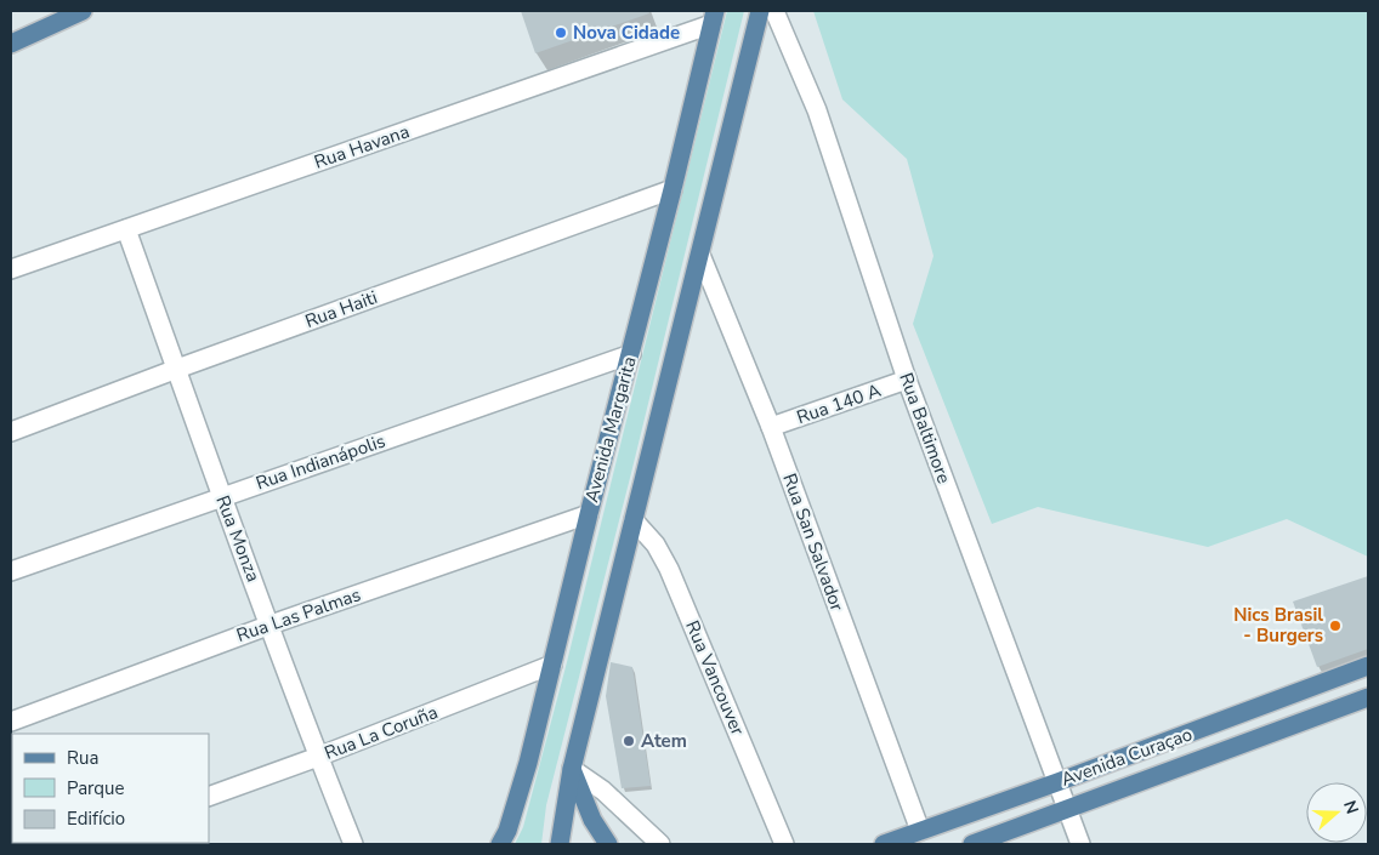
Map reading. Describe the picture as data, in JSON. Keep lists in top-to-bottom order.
{
  "streets": {
    "main road": ["Avenida Margarita", "Avenida Curaçao"],
    "street": [
      "Rua Havana",
      "Rua Haiti",
      "Rua 140 A",
      "Rua Baltimore",
      "Rua Indianápolis",
      "Rua Monza",
      "Rua San Salvador",
      "Rua Las Palmas",
      "Rua Vancouver",
      "Rua La Coruña"
    ]
  },
  "crossings": [
    ["Rua Havana", "Avenida Margarita"],
    ["Rua Havana", "Rua Monza"],
    ["Rua Haiti", "Avenida Margarita"],
    ["Rua Haiti", "Rua Monza"],
    ["Rua 140 A", "Rua Baltimore"],
    ["Rua 140 A", "Rua San Salvador"],
    ["Rua Baltimore", "Avenida Curaçao"],
    ["Avenida Margarita", "Rua Indianápolis"],
    ["Avenida Margarita", "Rua Las Palmas"],
    ["Avenida Margarita", "Rua La Coruña"],
    ["Rua Indianápolis", "Rua Monza"],
    ["Rua Monza", "Rua Las Palmas"],
    ["Rua Monza", "Rua La Coruña"],
    ["Rua San Salvador", "Avenida Curaçao"]
  ],
  "places": ["Nova Cidade", "Nics Brasil - Burgers", "Atem"],
  "legend": ["Rua", "Parque", "Edifício"],
  "north": "right"
}
